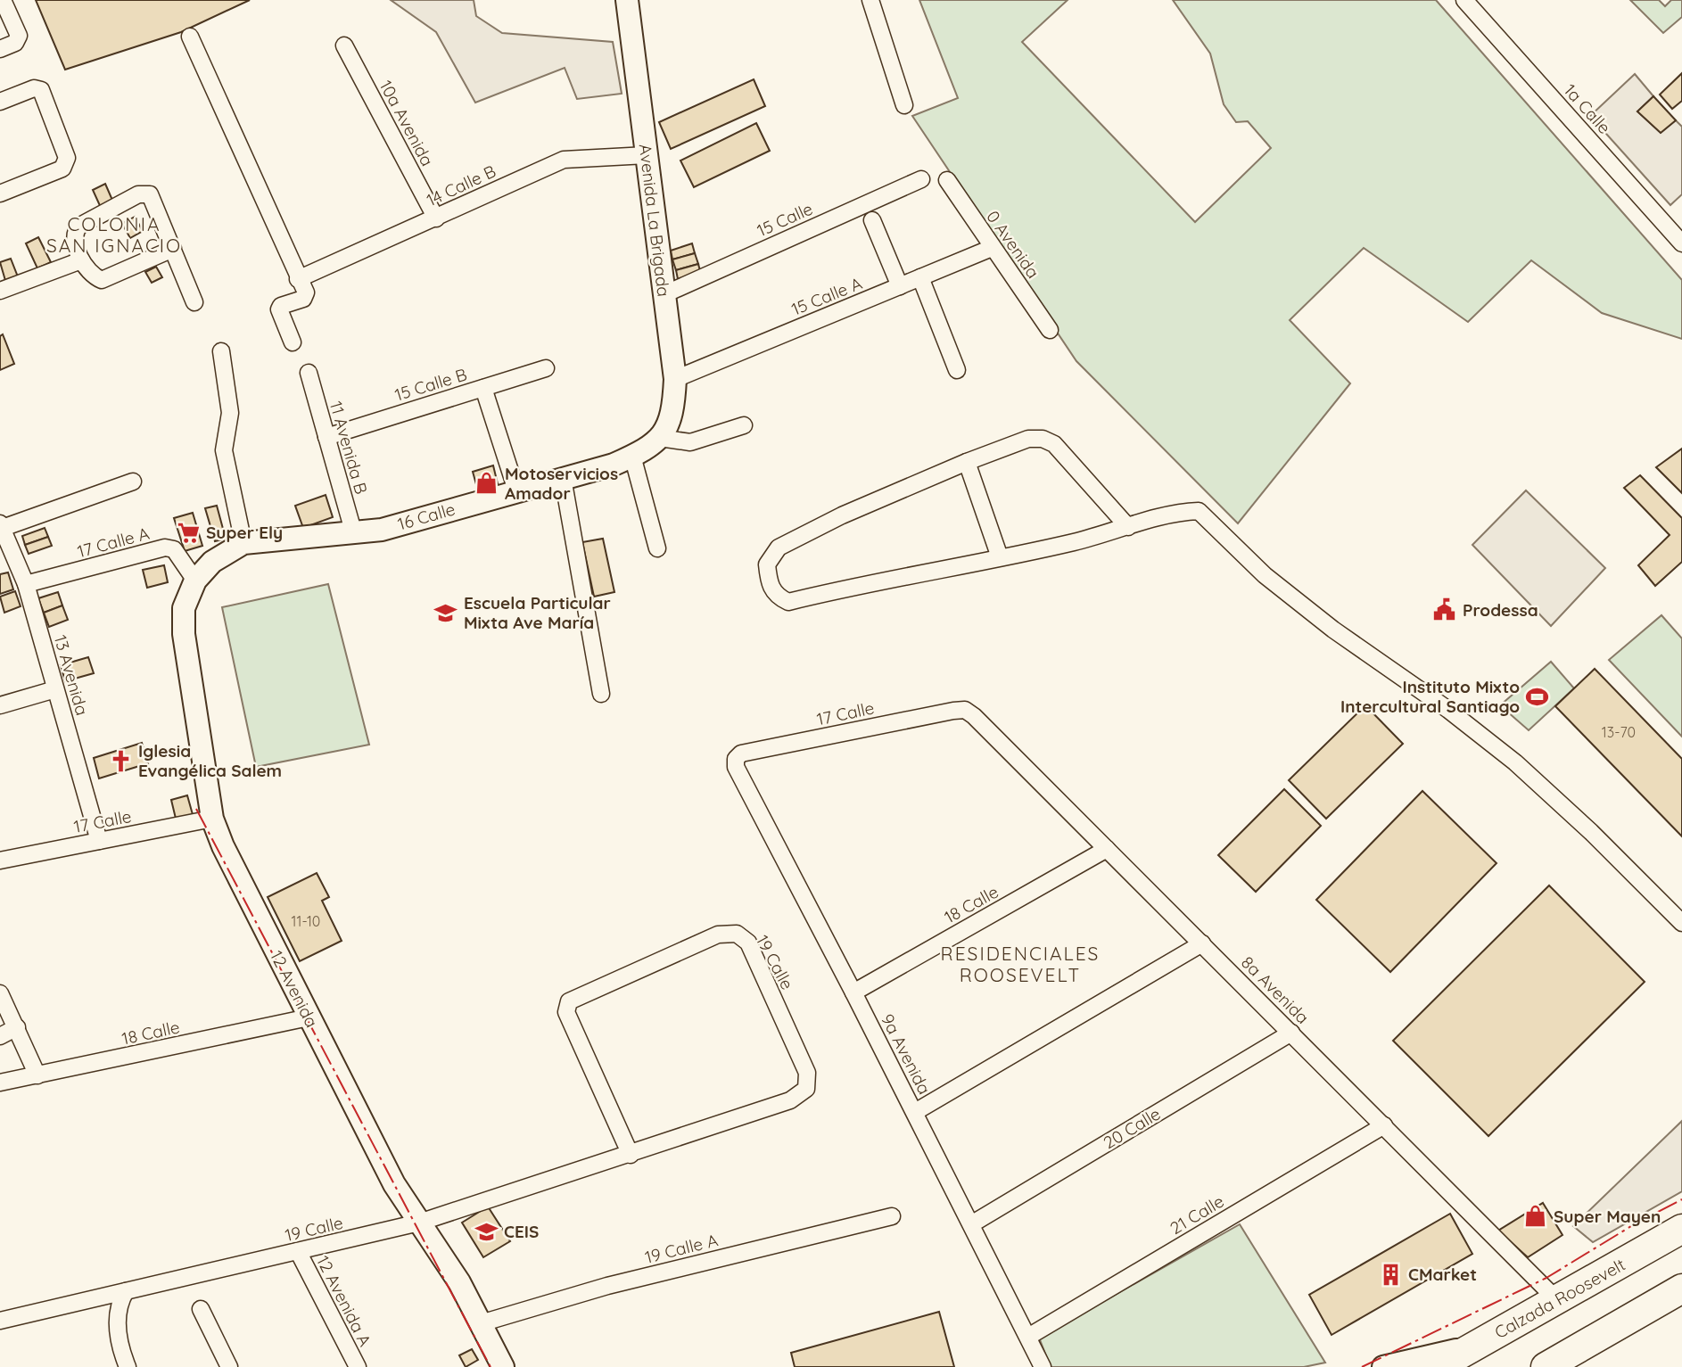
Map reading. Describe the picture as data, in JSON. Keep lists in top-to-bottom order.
{
  "streets": {
    "highway": ["Calzada Roosevelt"],
    "main road": ["Avenida La Brigada", "16 Calle", "12 Avenida"],
    "street": [
      "1a Calle",
      "10a Avenida",
      "14 Calle B",
      "15 Calle",
      "0 Avenida",
      "15 Calle A",
      "15 Calle B",
      "11 Avenida B",
      "17 Calle A",
      "13 Avenida",
      "17 Calle",
      "18 Calle",
      "19 Calle",
      "8a Avenida",
      "9a Avenida",
      "20 Calle",
      "21 Calle",
      "19 Calle A",
      "12 Avenida A"
    ]
  },
  "crossings": [
    ["10a Avenida", "14 Calle B"],
    ["14 Calle B", "Avenida La Brigada"],
    ["15 Calle", "Avenida La Brigada"],
    ["Avenida La Brigada", "15 Calle A"],
    ["Avenida La Brigada", "16 Calle"],
    ["0 Avenida", "15 Calle A"],
    ["15 Calle B", "11 Avenida B"],
    ["11 Avenida B", "16 Calle"],
    ["16 Calle", "17 Calle A"],
    ["16 Calle", "12 Avenida"],
    ["17 Calle A", "13 Avenida"],
    ["17 Calle A", "12 Avenida"],
    ["13 Avenida", "17 Calle"],
    ["17 Calle", "12 Avenida"],
    ["17 Calle", "8a Avenida"],
    ["17 Calle", "9a Avenida"],
    ["18 Calle", "12 Avenida"],
    ["18 Calle", "8a Avenida"],
    ["18 Calle", "9a Avenida"],
    ["19 Calle", "12 Avenida"],
    ["19 Calle", "12 Avenida A"],
    ["12 Avenida", "19 Calle A"],
    ["8a Avenida", "20 Calle"],
    ["8a Avenida", "21 Calle"],
    ["8a Avenida", "Calzada Roosevelt"],
    ["9a Avenida", "20 Calle"],
    ["9a Avenida", "21 Calle"]
  ],
  "districts": ["COLONIA SAN IGNACIO", "RESIDENCIALES ROOSEVELT"],
  "places": {
    "shop": ["Motoservicios Amador", "Super Mayen"],
    "supermarket": ["Super Ely"],
    "public building": ["Prodessa"],
    "school or university": ["Escuela Particular Mixta Ave María", "CEIS"],
    "sports": ["Instituto Mixto Intercultural Santiago"],
    "church": ["Iglesia Evangélica Salem"],
    "building": ["CMarket"]
  },
  "house_numbers": ["13-70", "11-10"]
}
